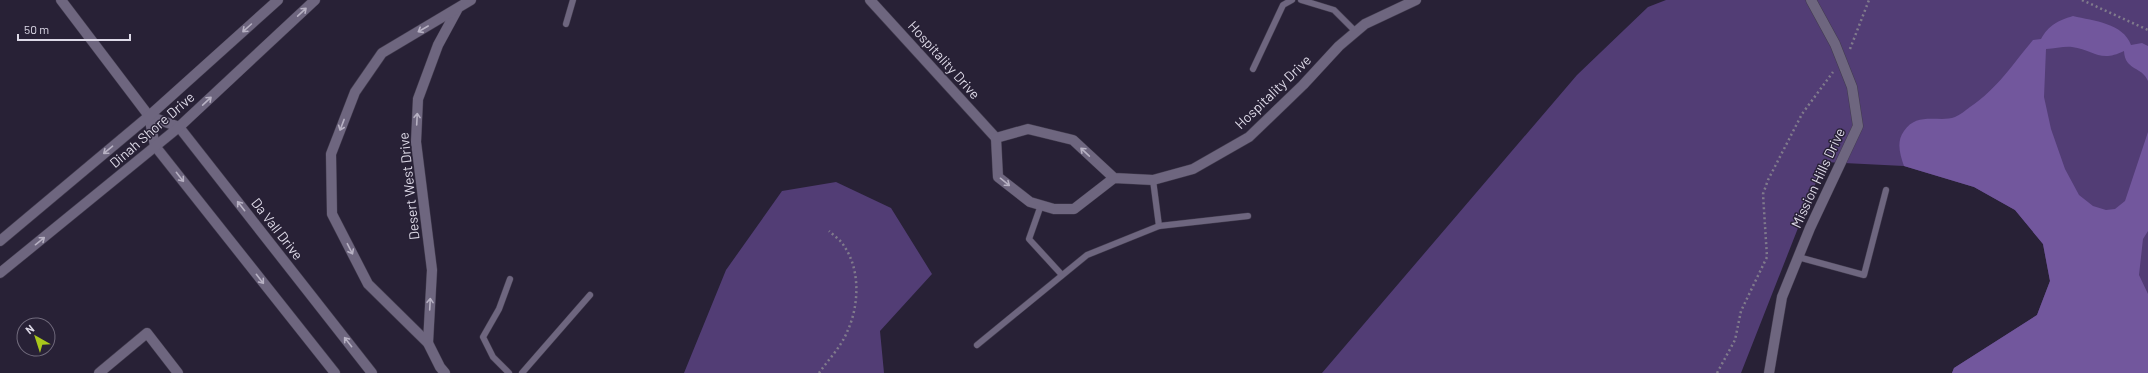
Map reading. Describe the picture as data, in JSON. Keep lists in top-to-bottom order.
{
  "streets": {
    "street": [
      "Hospitality Drive",
      "Dinah Shore Drive",
      "Mission Hills Drive",
      "Desert West Drive",
      "Da Vall Drive"
    ]
  },
  "crossings": [
    ["Dinah Shore Drive", "Da Vall Drive"]
  ],
  "scale_bar": "50 m",
  "north": "top left"
}
